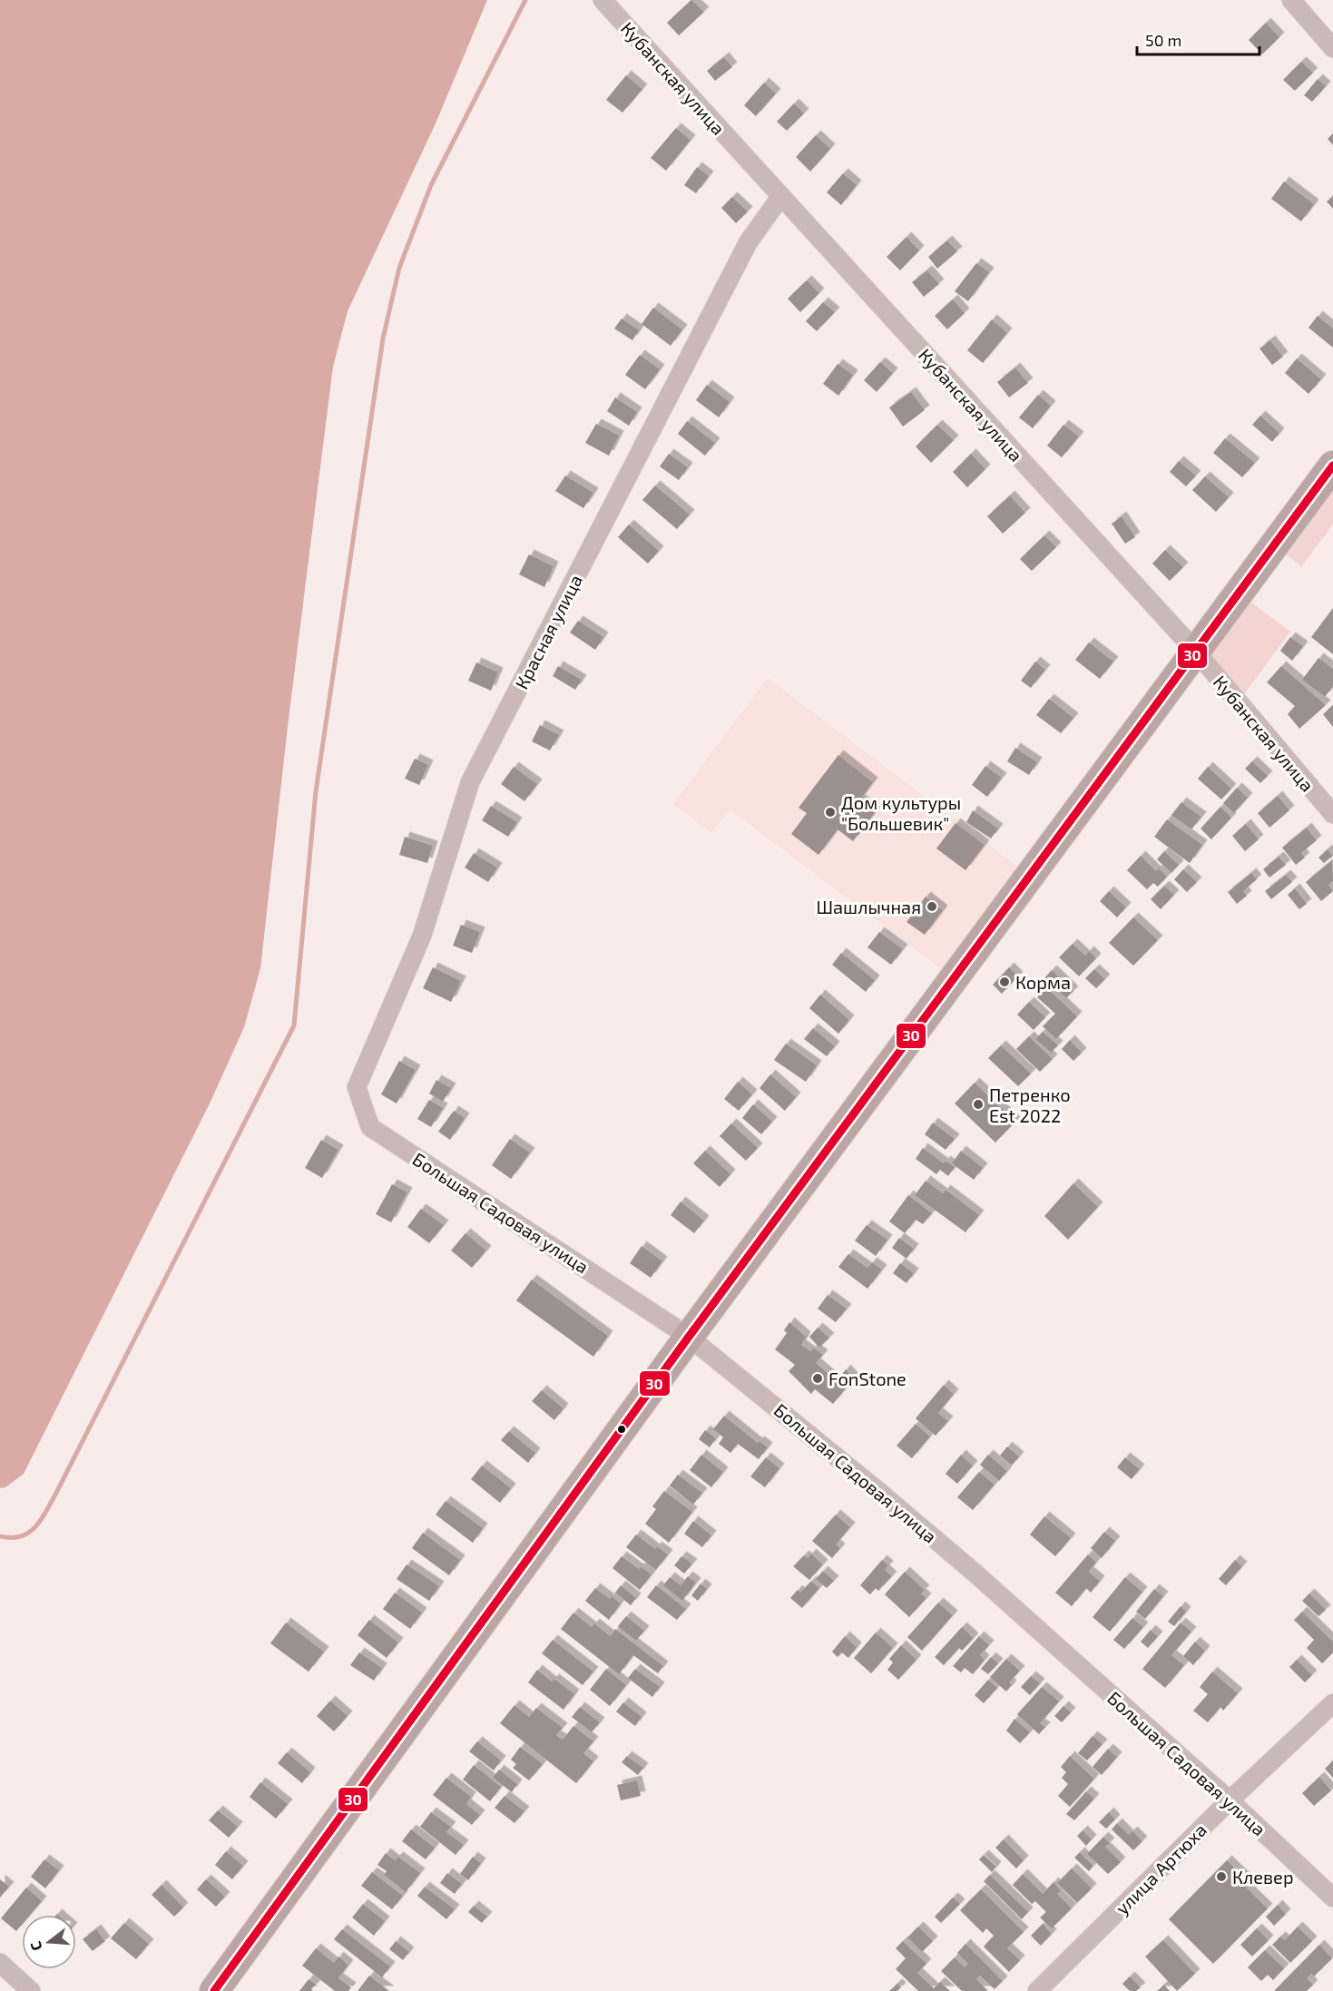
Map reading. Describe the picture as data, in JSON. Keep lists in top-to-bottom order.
{
  "streets": {
    "street": [
      "Кубанская улица",
      "Красная улица",
      "Большая Садовая улица",
      "улица Артюха"
    ]
  },
  "crossings": [
    ["Кубанская улица", "Красная улица"],
    ["Красная улица", "Большая Садовая улица"],
    ["Большая Садовая улица", "улица Артюха"]
  ],
  "places": [
    "Дом культуры \"Большевик\"",
    "Шашлычная",
    "Корма",
    "Петренко Est 2022",
    "FonStone",
    "Клевер"
  ],
  "lines": ["transit line 30"],
  "scale_bar": "50 m",
  "north": "left"
}
